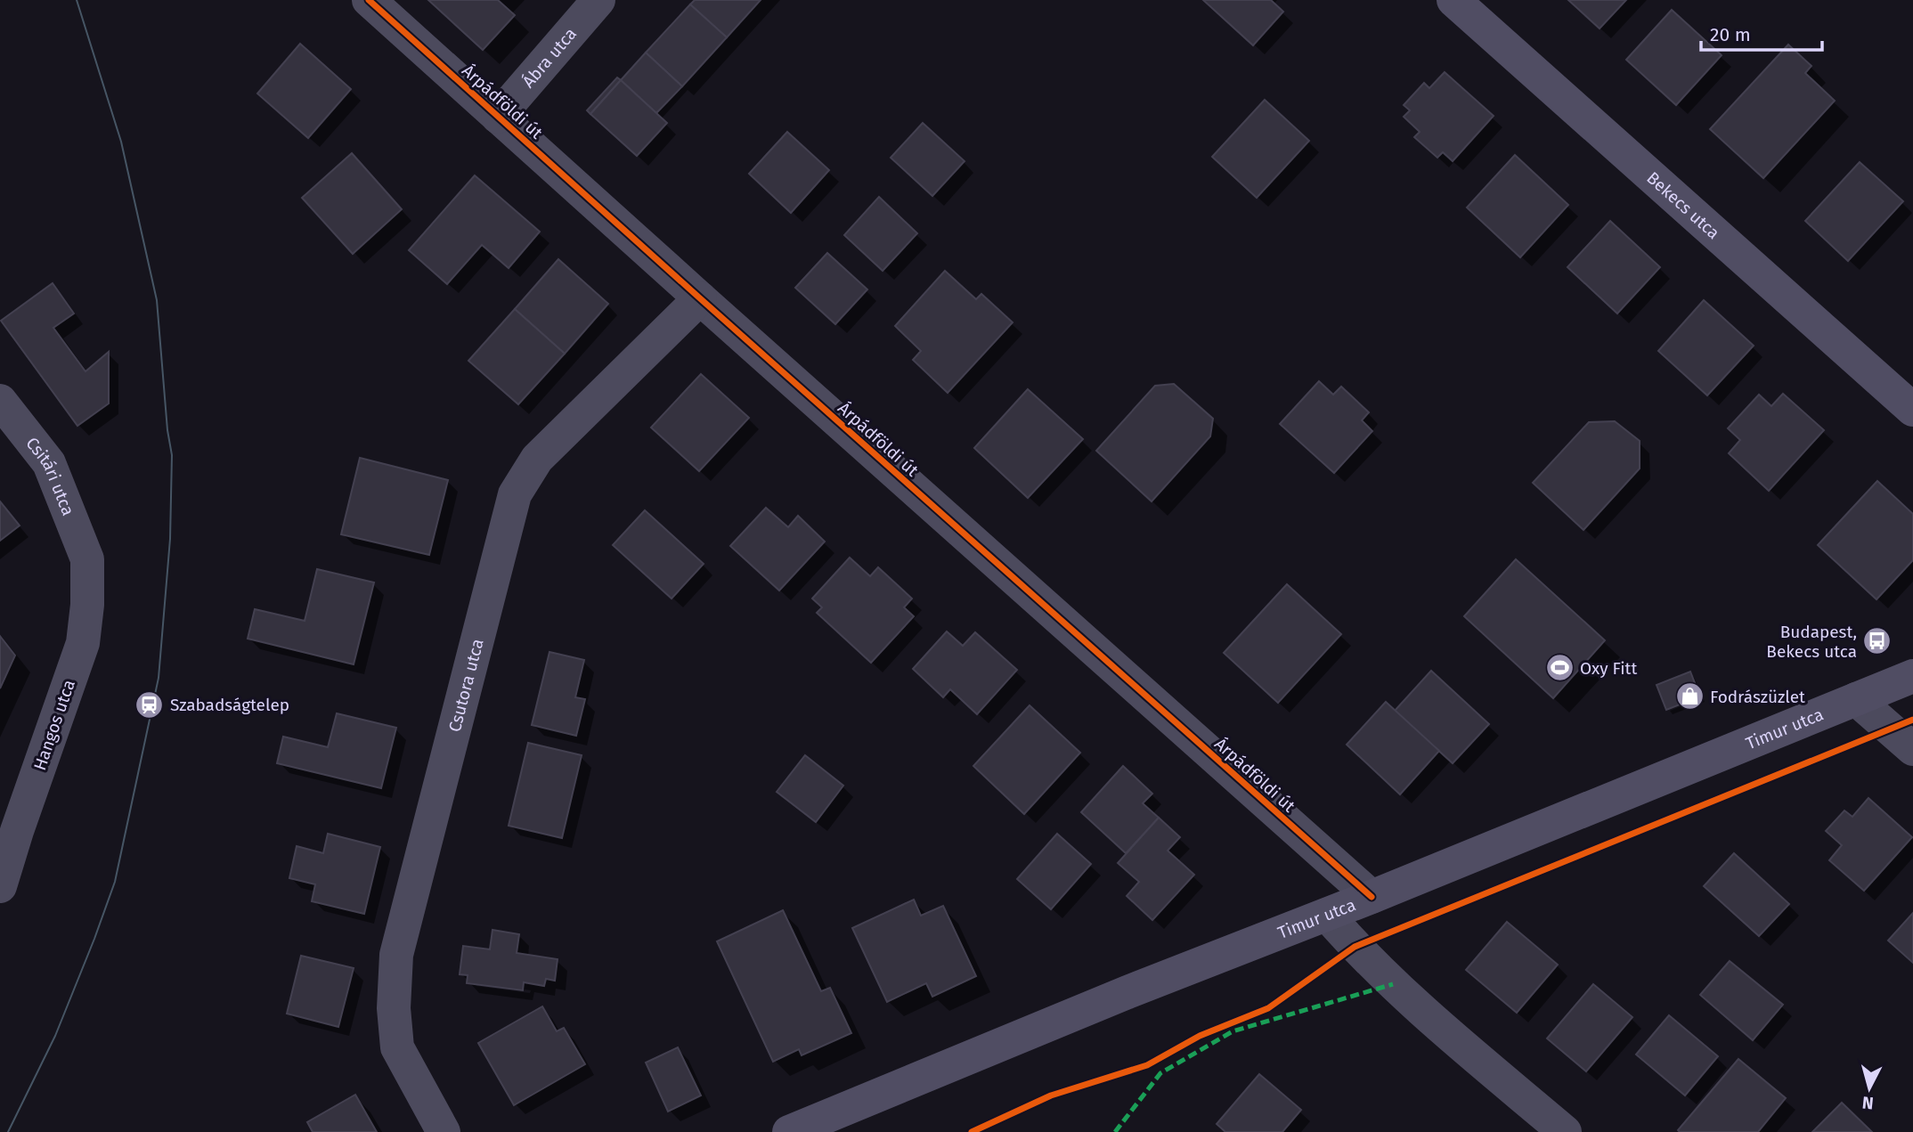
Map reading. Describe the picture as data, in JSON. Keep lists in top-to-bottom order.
{
  "streets": {
    "street": [
      "Ábra utca",
      "Árpádföldi út",
      "Bekecs utca",
      "Csitári utca",
      "Csutora utca",
      "Hangos utca",
      "Timur utca"
    ]
  },
  "crossings": [
    ["Ábra utca", "Árpádföldi út"],
    ["Árpádföldi út", "Csutora utca"],
    ["Árpádföldi út", "Timur utca"],
    ["Csitári utca", "Hangos utca"]
  ],
  "places": {
    "bus stop": ["Budapest, Bekecs utca"],
    "sports": ["Oxy Fitt"],
    "shop": ["Fodrászüzlet"],
    "station": ["Szabadságtelep"]
  },
  "scale_bar": "20 m",
  "north": "bottom"
}
